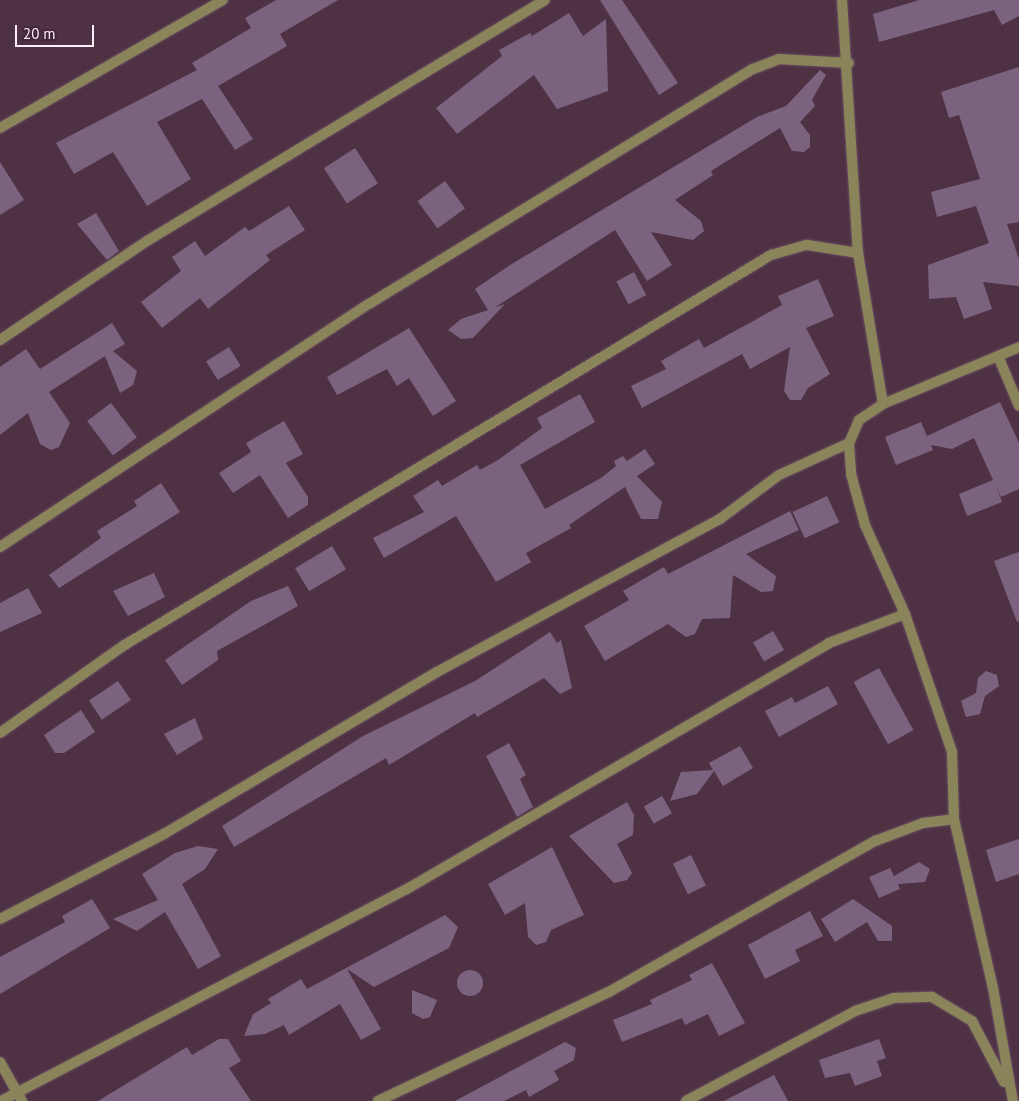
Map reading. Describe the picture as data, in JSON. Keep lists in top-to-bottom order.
{
  "scale_bar": "20 m"
}
